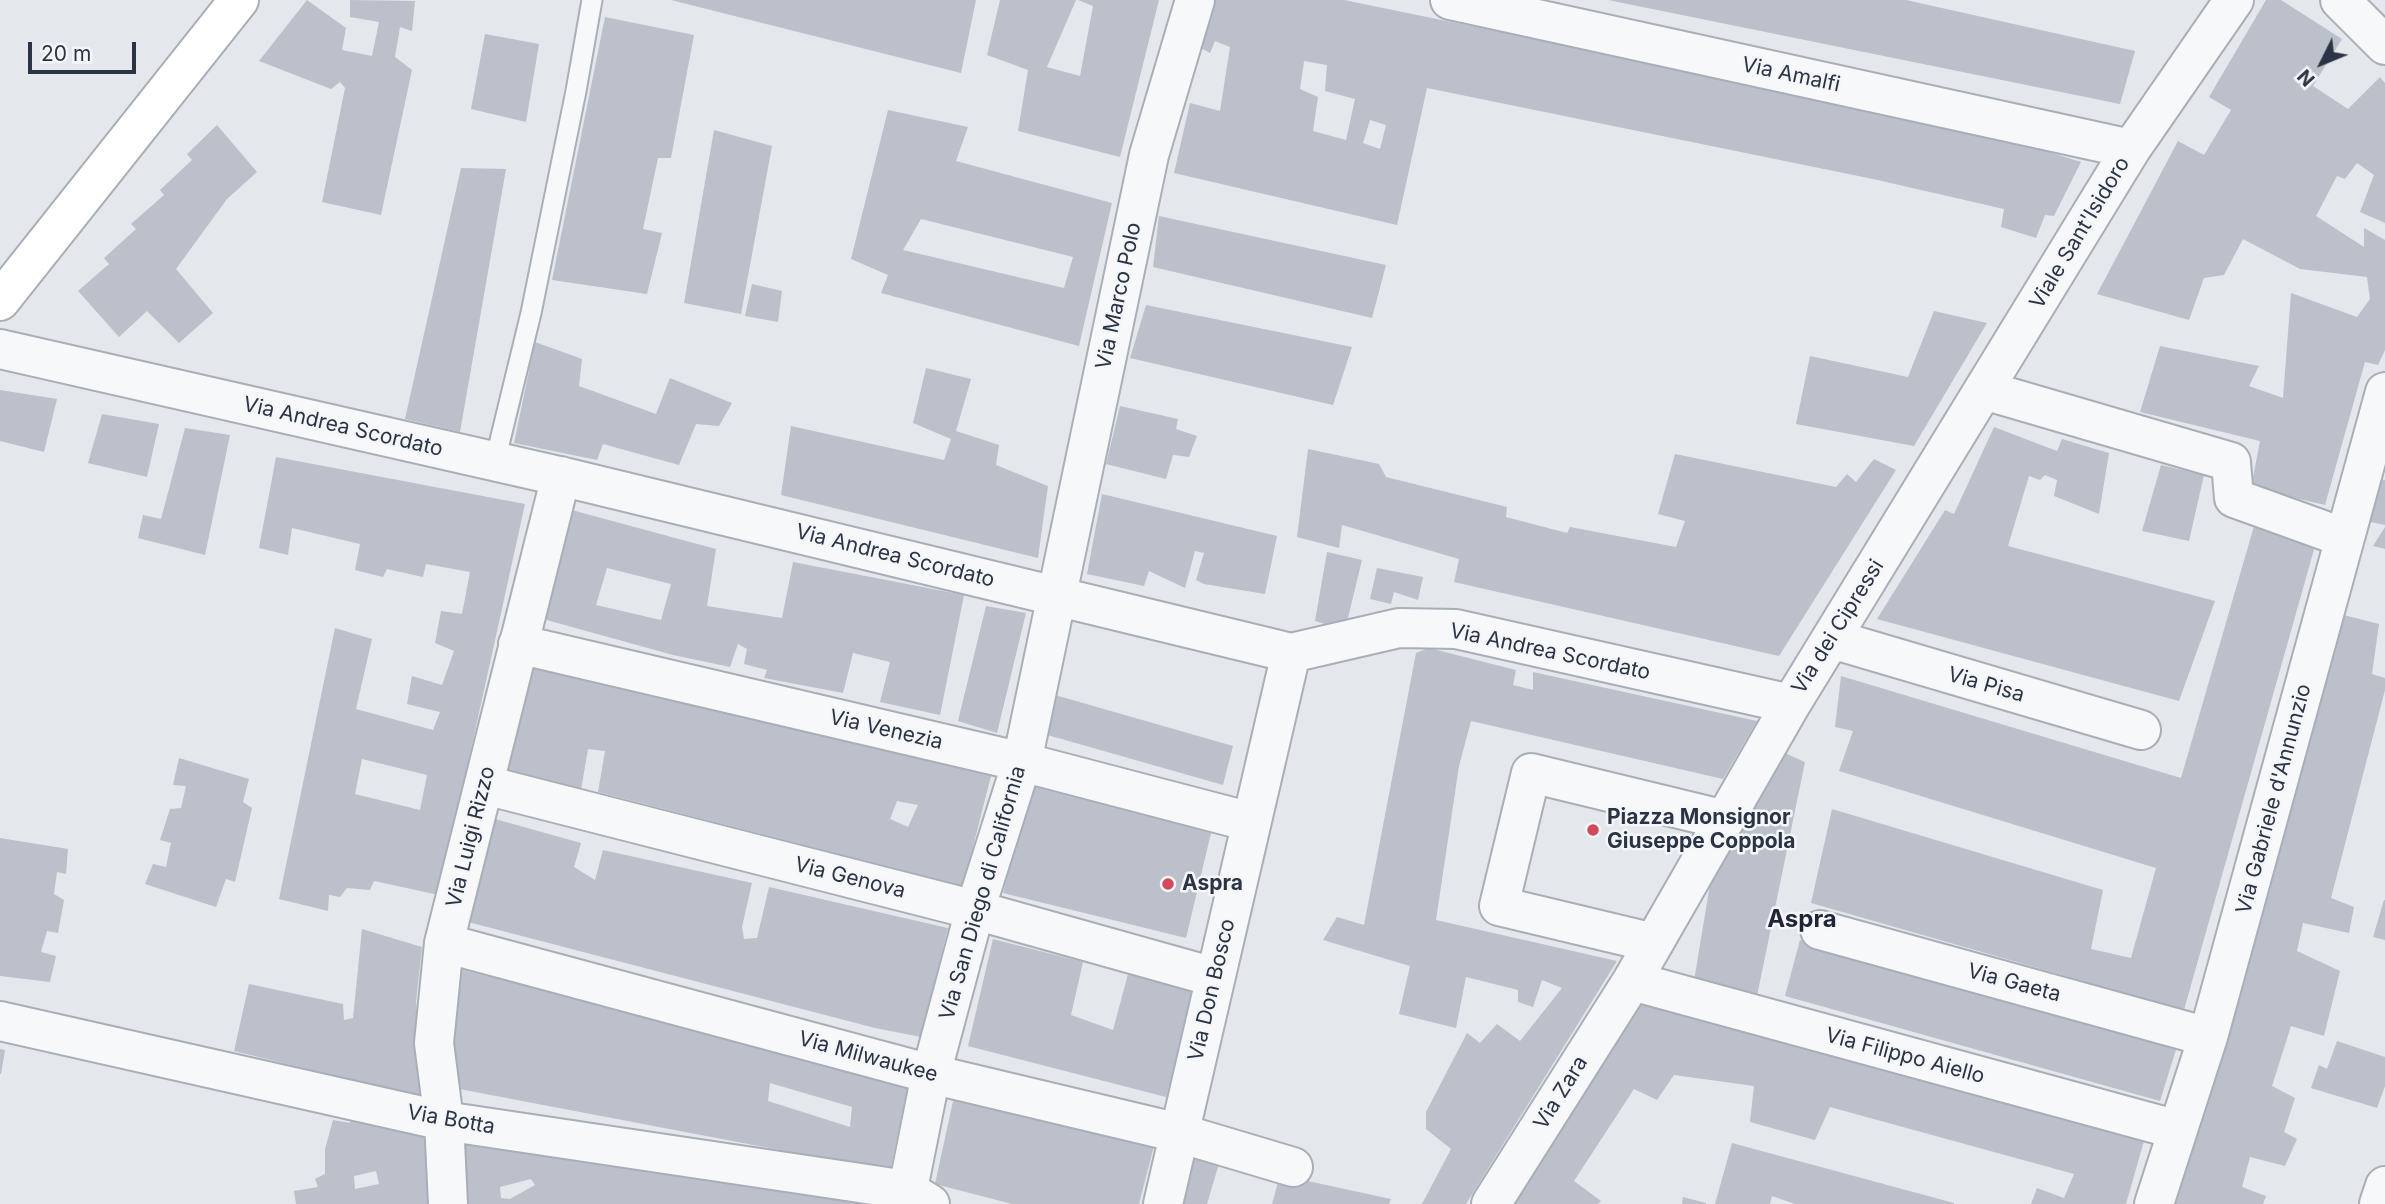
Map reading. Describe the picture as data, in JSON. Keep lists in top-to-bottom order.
{
  "streets": {
    "street": [
      "Via Amalfi",
      "Viale Sant'Isidoro",
      "Via Marco Polo",
      "Via Andrea Scordato",
      "Via dei Cipressi",
      "Via Pisa",
      "Via Venezia",
      "Via Gabriele d'Annunzio",
      "Via Luigi Rizzo",
      "Via Genova",
      "Via San Diego di California",
      "Via Gaeta",
      "Via Don Bosco",
      "Via Filippo Aiello",
      "Via Milwaukee",
      "Via Zara",
      "Via Botta"
    ]
  },
  "crossings": [
    ["Via Amalfi", "Viale Sant'Isidoro"],
    ["Viale Sant'Isidoro", "Via dei Cipressi"],
    ["Via Marco Polo", "Via Andrea Scordato"],
    ["Via Marco Polo", "Via San Diego di California"],
    ["Via Andrea Scordato", "Via dei Cipressi"],
    ["Via Andrea Scordato", "Via Luigi Rizzo"],
    ["Via Andrea Scordato", "Via San Diego di California"],
    ["Via Andrea Scordato", "Via Don Bosco"],
    ["Via dei Cipressi", "Via Pisa"],
    ["Via dei Cipressi", "Via Zara"],
    ["Via Venezia", "Via Luigi Rizzo"],
    ["Via Venezia", "Via San Diego di California"],
    ["Via Venezia", "Via Don Bosco"],
    ["Via Gabriele d'Annunzio", "Via Gaeta"],
    ["Via Gabriele d'Annunzio", "Via Filippo Aiello"],
    ["Via Luigi Rizzo", "Via Genova"],
    ["Via Luigi Rizzo", "Via Milwaukee"],
    ["Via Luigi Rizzo", "Via Botta"],
    ["Via Genova", "Via San Diego di California"],
    ["Via Genova", "Via Don Bosco"],
    ["Via San Diego di California", "Via Milwaukee"],
    ["Via San Diego di California", "Via Botta"],
    ["Via Don Bosco", "Via Milwaukee"],
    ["Via Filippo Aiello", "Via Zara"]
  ],
  "districts": ["Aspra"],
  "places": ["Piazza Monsignor Giuseppe Coppola", "Aspra"],
  "scale_bar": "20 m",
  "north": "bottom left"
}
